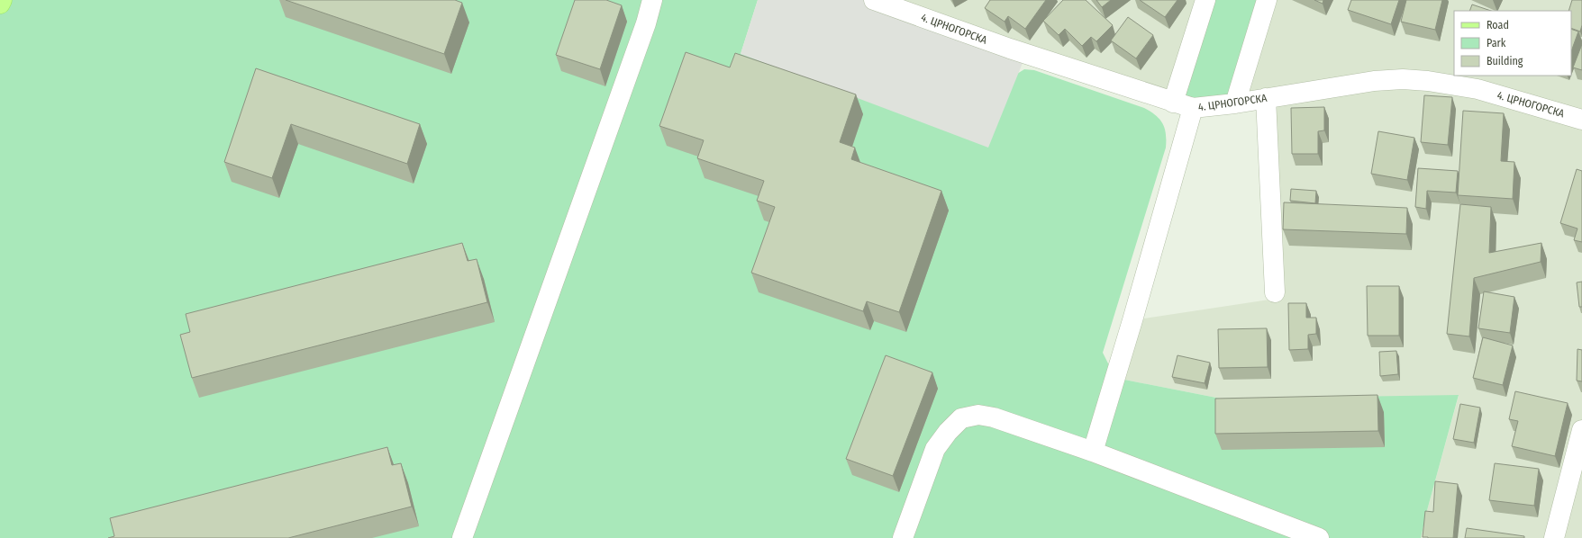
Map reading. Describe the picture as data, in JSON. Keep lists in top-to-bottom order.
{
  "streets": {
    "street": ["4. ЦРНОГОРСКА"]
  },
  "legend": ["Road", "Park", "Building"]
}
